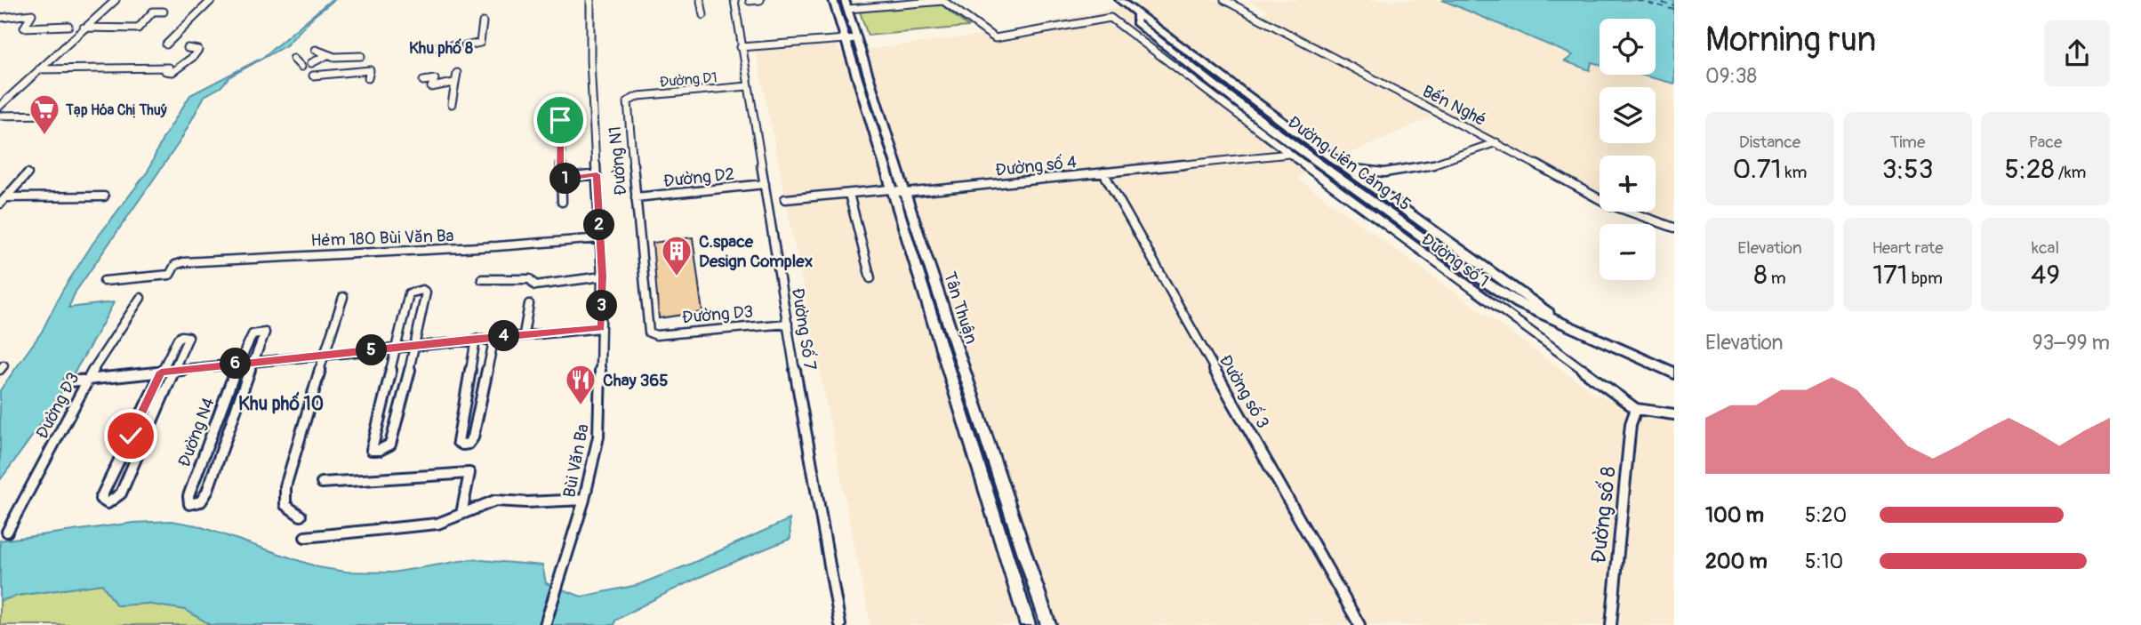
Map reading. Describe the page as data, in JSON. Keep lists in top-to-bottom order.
{
  "streets": {
    "street": [
      "Đường D1",
      "Bến Nghé",
      "Đường N1",
      "Đường Liên Cảng A5",
      "Đường số 4",
      "Đường D2",
      "Hẻm 180 Bùi Văn Ba",
      "Đường số 1",
      "Tân Thuận",
      "Đường D3",
      "Đường Số 7",
      "Đường số 3",
      "Đường Đ3",
      "Đường N4",
      "Bùi Văn Ba",
      "Đường số 8"
    ]
  },
  "crossings": [
    ["Đường D1", "Đường N1"],
    ["Đường D1", "Đường Số 7"],
    ["Đường N1", "Đường D2"],
    ["Đường N1", "Đường D3"],
    ["Đường số 4", "Đường số 1"],
    ["Đường số 4", "Tân Thuận"],
    ["Đường số 4", "Đường số 3"],
    ["Đường D2", "Đường Số 7"],
    ["Hẻm 180 Bùi Văn Ba", "Bùi Văn Ba"],
    ["Đường số 1", "Đường số 8"],
    ["Đường D3", "Đường Số 7"]
  ],
  "districts": ["Khu phố 8", "Khu phố 10"],
  "places": {
    "supermarket": ["Tạp Hóa Chị Thuý"],
    "building": ["C.space Design Complex"],
    "restaurant": ["Chay 365"]
  },
  "page": {
    "heading": ["Morning run", "09:38"],
    "map_buttons": ["+", "−"],
    "stats": [
      ["Distance", "0.71 km"],
      ["Time", "3:53"],
      ["Pace", "5:28 /km"],
      ["Elevation", "8 m"],
      ["Heart rate", "171 bpm"],
      ["kcal", "49"]
    ],
    "pins": [
      "1",
      "2",
      "3",
      "4",
      "5",
      "6"
    ],
    "chart": ["Elevation", "93–99 m"],
    "list": [
      {
        "name": "100 m",
        "note": "5:20"
      },
      {
        "name": "200 m",
        "note": "5:10"
      }
    ]
  }
}
